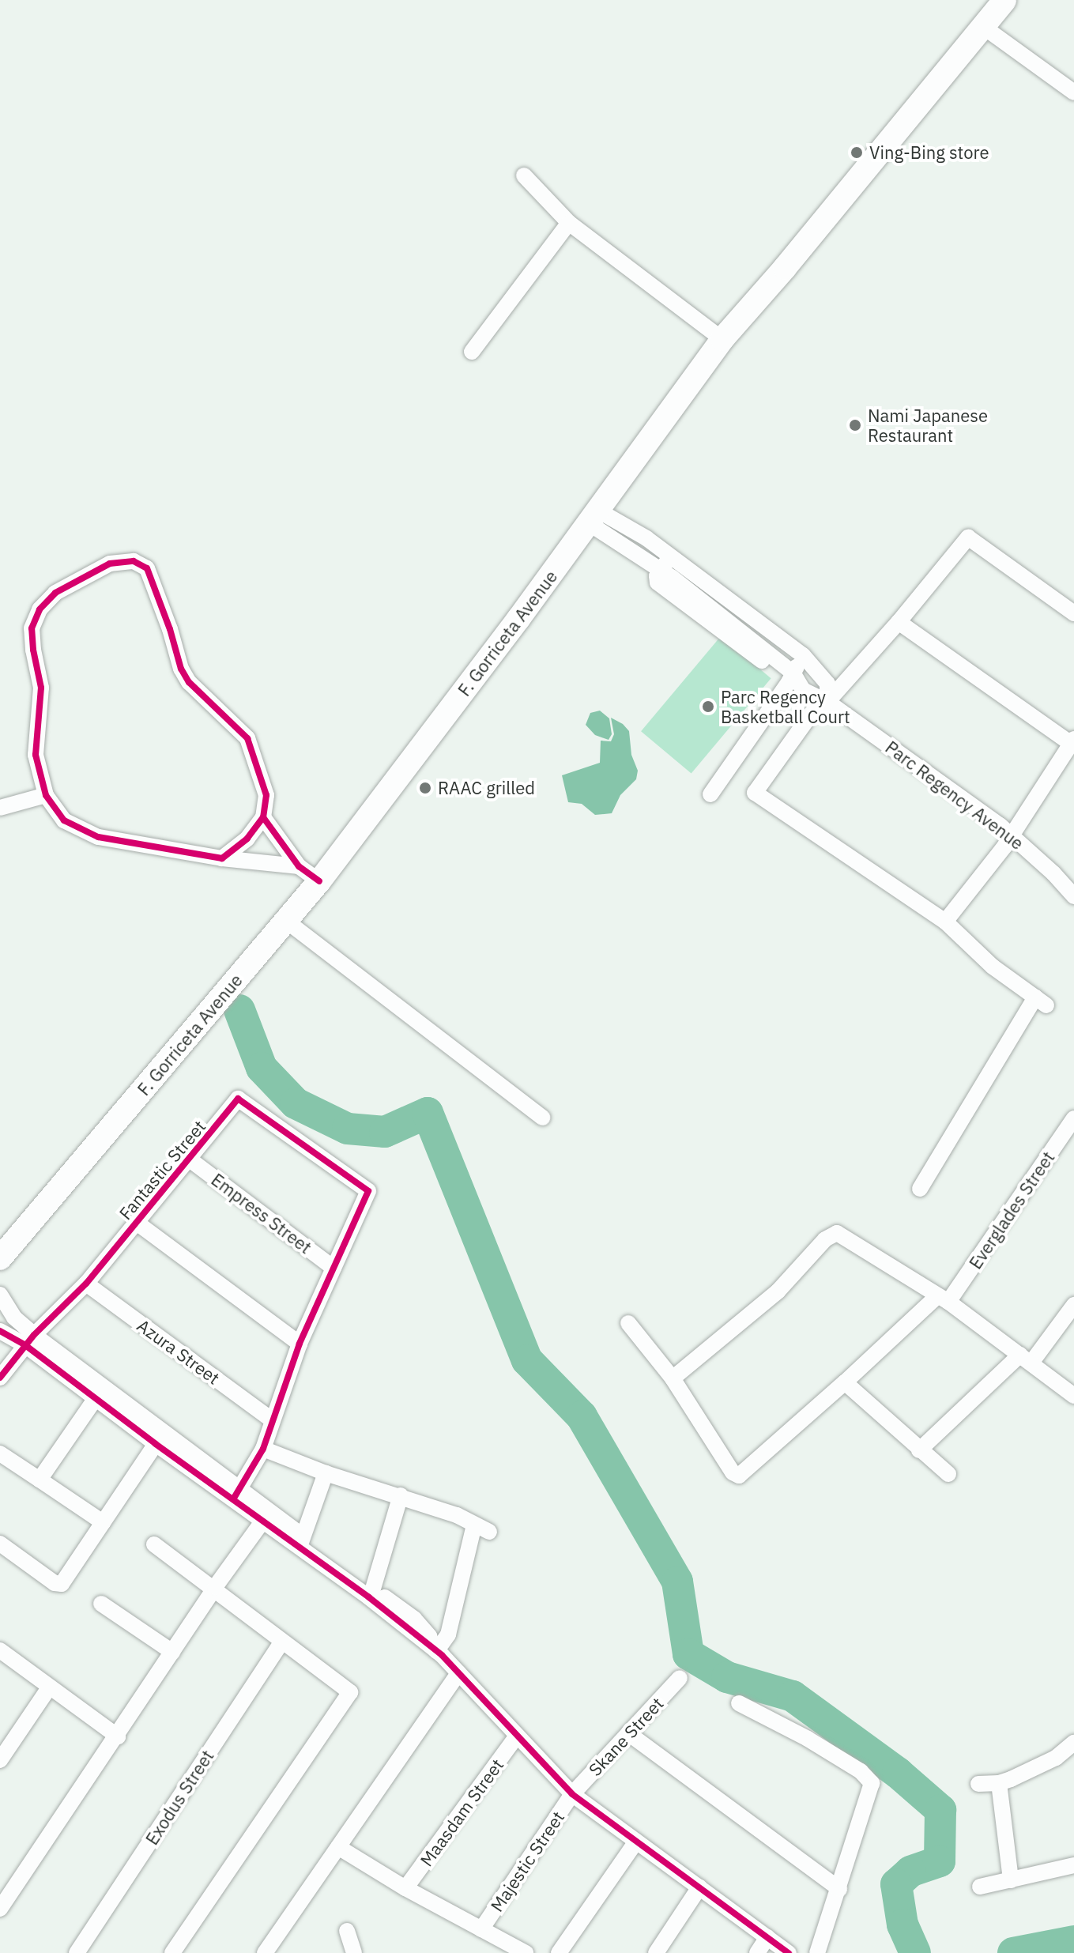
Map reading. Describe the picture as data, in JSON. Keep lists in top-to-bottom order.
{
  "streets": {
    "main road": ["F. Gorriceta Avenue"],
    "street": [
      "Parc Regency Avenue",
      "Fantastic Street",
      "Everglades Street",
      "Empress Street",
      "Azura Street",
      "Skane Street",
      "Exodus Street",
      "Maasdam Street",
      "Majestic Street"
    ]
  },
  "crossings": [
    ["Fantastic Street", "Empress Street"],
    ["Fantastic Street", "Azura Street"],
    ["Skane Street", "Majestic Street"]
  ],
  "places": [
    "Ving-Bing store",
    "Nami Japanese Restaurant",
    "Parc Regency Basketball Court",
    "RAAC grilled"
  ]
}
